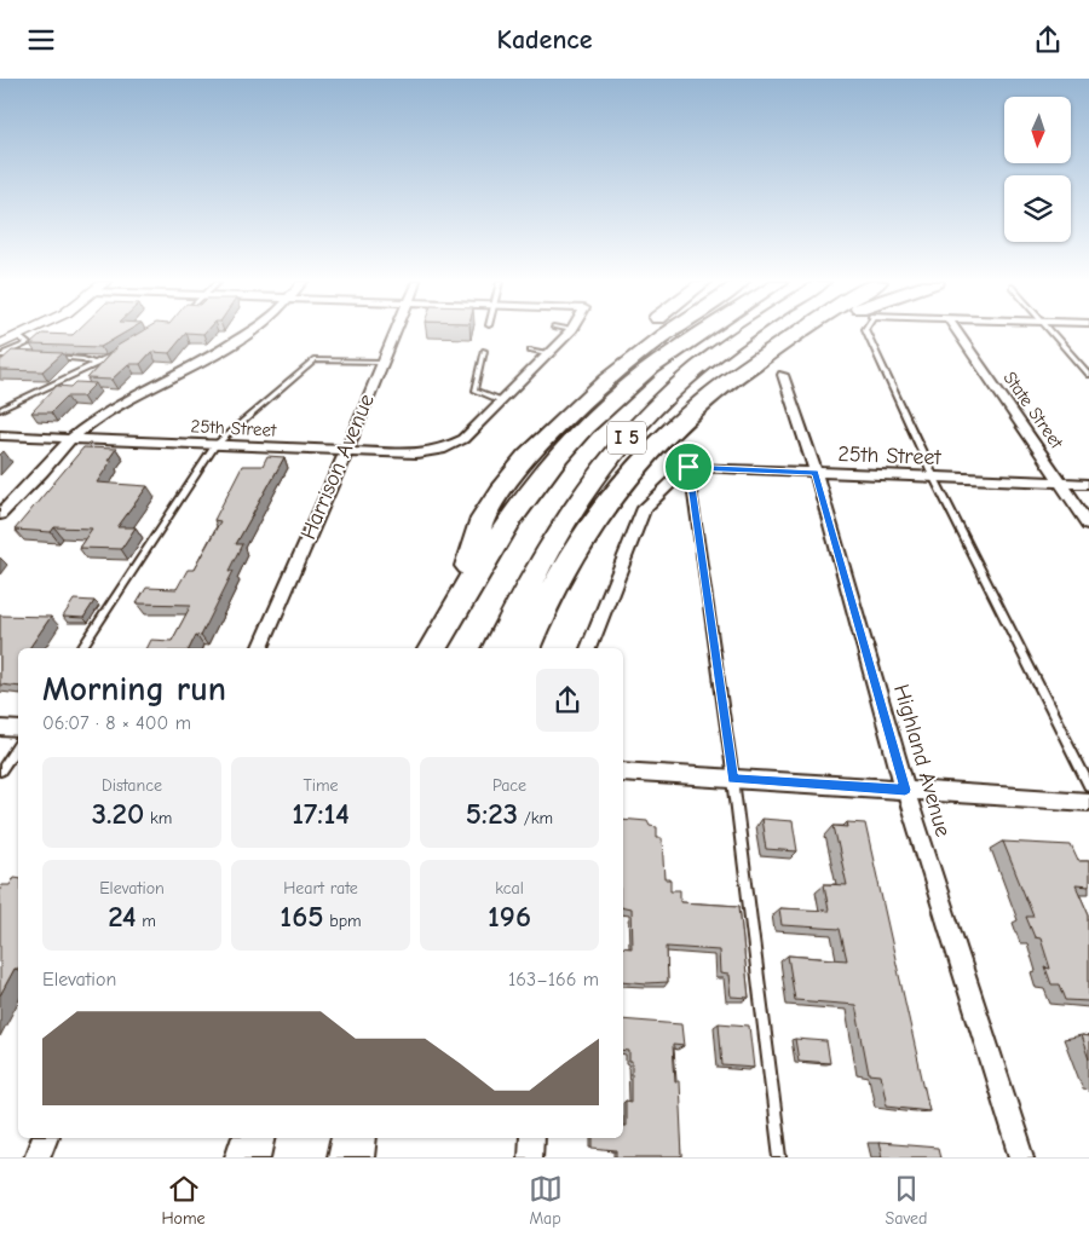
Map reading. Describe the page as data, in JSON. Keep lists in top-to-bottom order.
{
  "streets": {
    "highway": ["I 5"],
    "street": [
      "State Street",
      "25th Street",
      "Harrison Avenue",
      "Highland Avenue"
    ]
  },
  "crossings": [
    ["State Street", "25th Street"],
    ["25th Street", "Harrison Avenue"],
    ["25th Street", "Highland Avenue"]
  ],
  "north": "bottom",
  "page": {
    "header": "Kadence",
    "heading": ["Morning run", "06:07 · 8 × 400 m"],
    "stats": [
      ["Distance", "3.20 km"],
      ["Time", "17:14"],
      ["Pace", "5:23 /km"],
      ["Elevation", "24 m"],
      ["Heart rate", "165 bpm"],
      ["kcal", "196"]
    ],
    "chart": ["Elevation", "163–166 m"],
    "tabs": ["Home", "Map", "Saved"]
  }
}
